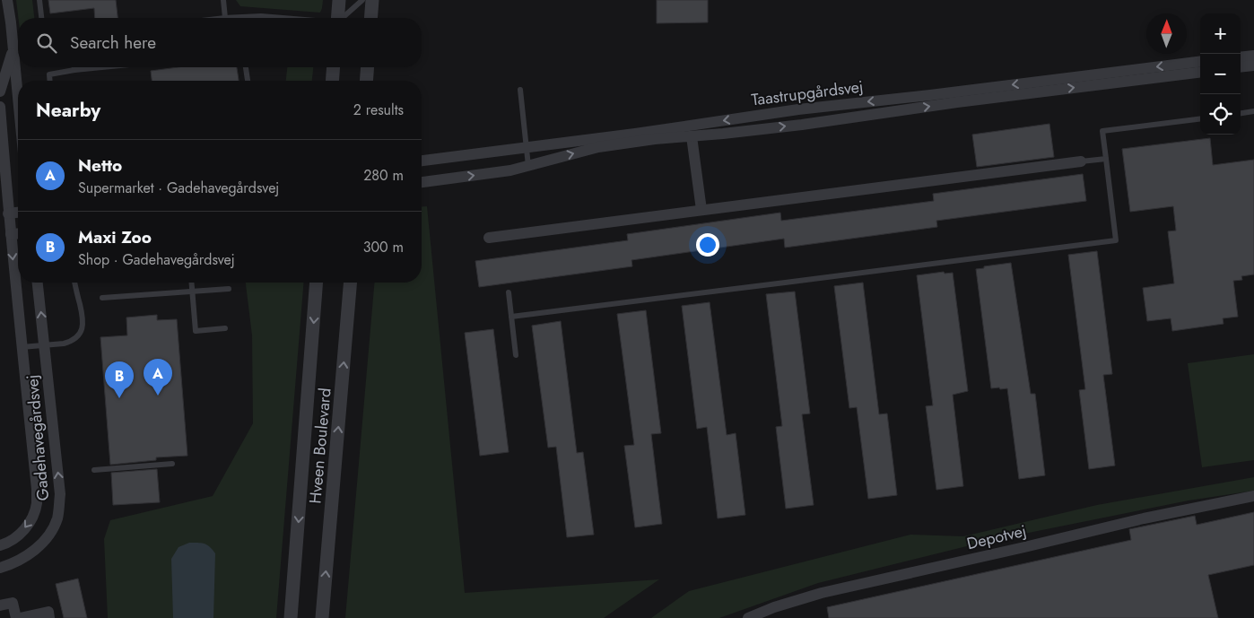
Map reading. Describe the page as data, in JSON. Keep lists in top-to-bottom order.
{
  "streets": {
    "street": [
      "Taastrupgårdsvej",
      "Gadehavegårdsvej",
      "Hveen Boulevard",
      "Depotvej"
    ]
  },
  "north": "top",
  "page": {
    "map_buttons": ["+", "−"],
    "search": "Search here",
    "heading": ["Nearby", "2 results"],
    "list": [
      {
        "mark": "A",
        "name": "Netto",
        "note": "Supermarket · Gadehavegårdsvej",
        "value": "280 m"
      },
      {
        "mark": "B",
        "name": "Maxi Zoo",
        "note": "Shop · Gadehavegårdsvej",
        "value": "300 m"
      }
    ],
    "pins": ["A", "B"]
  }
}
